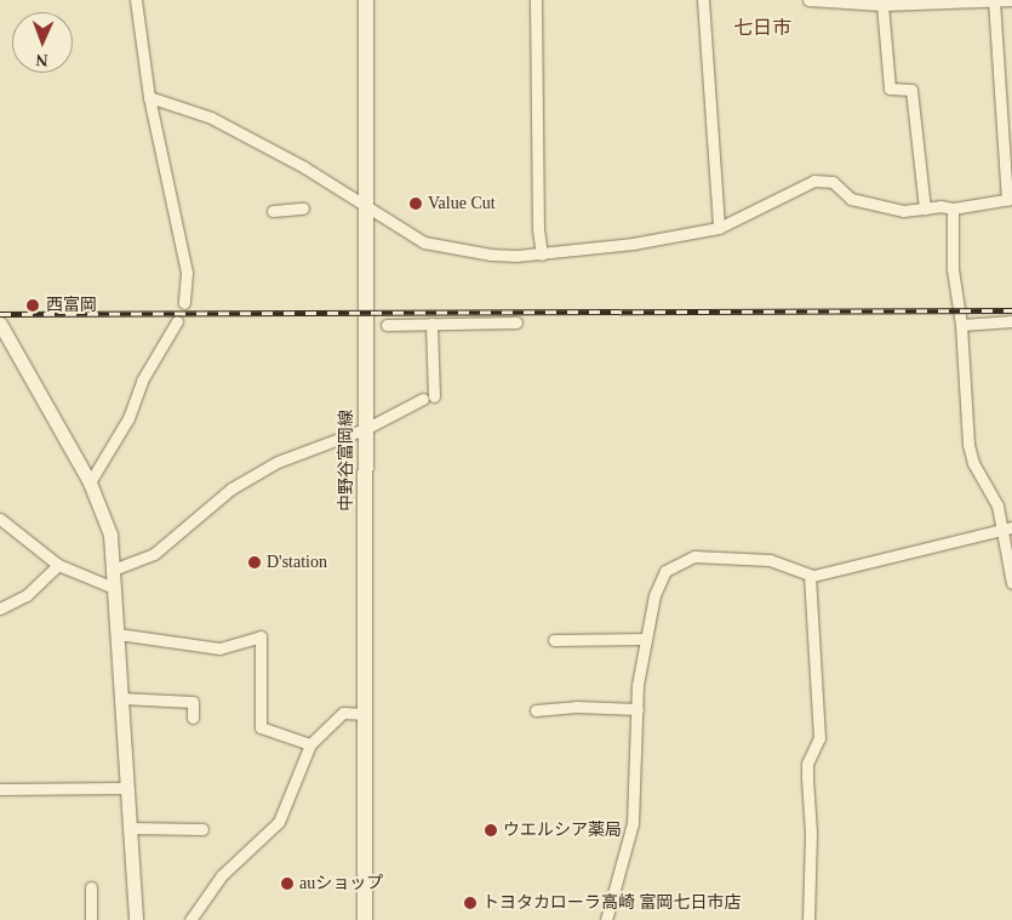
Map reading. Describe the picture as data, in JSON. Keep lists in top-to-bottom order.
{
  "streets": {
    "main road": ["中野谷富岡線"]
  },
  "districts": ["七日市"],
  "places": [
    "Value Cut",
    "西富岡",
    "D'station",
    "ウエルシア薬局",
    "auショップ",
    "トヨタカローラ高崎 富岡七日市店"
  ],
  "north": "bottom"
}
